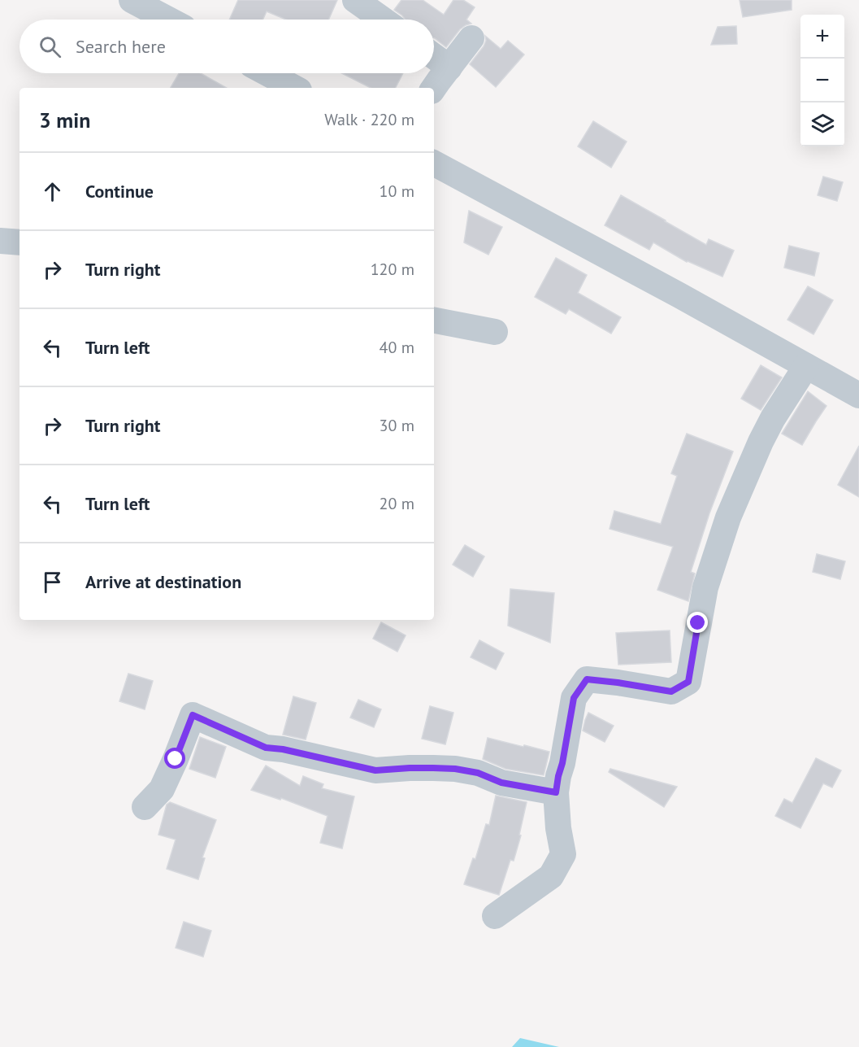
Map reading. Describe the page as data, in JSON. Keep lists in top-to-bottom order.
{
  "page": {
    "map_buttons": ["+", "−"],
    "search": "Search here",
    "heading": ["3 min", "Walk · 220 m"],
    "list": [
      ["Continue", "10 m"],
      ["Turn right", "120 m"],
      ["Turn left", "40 m"],
      ["Turn right", "30 m"],
      ["Turn left", "20 m"],
      "Arrive at destination"
    ]
  }
}
